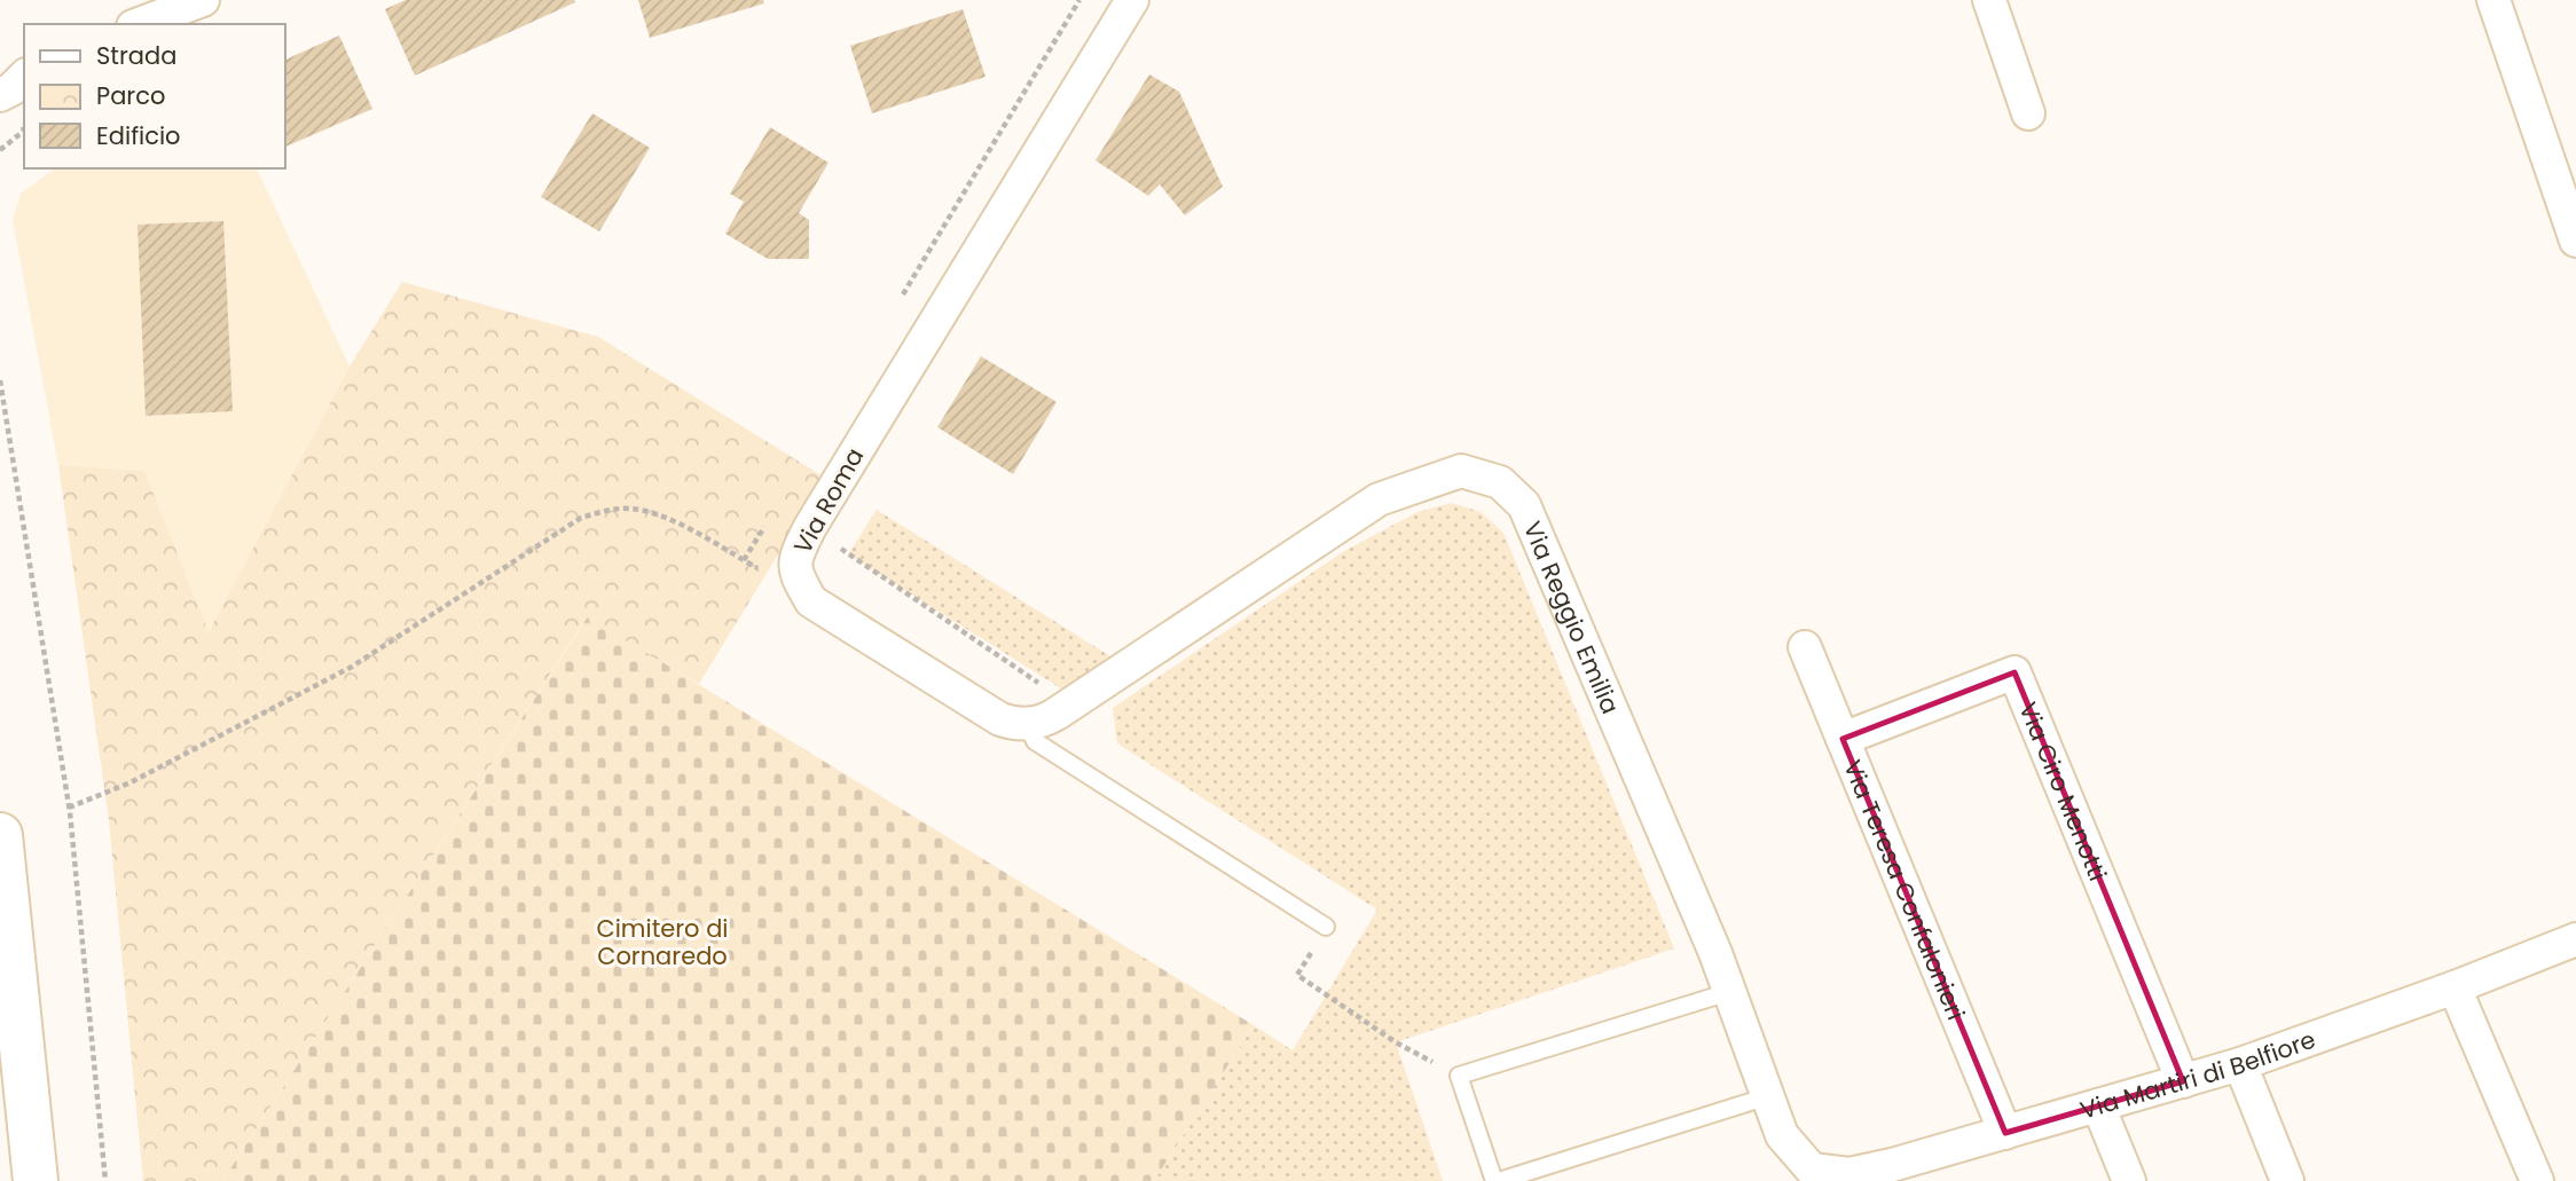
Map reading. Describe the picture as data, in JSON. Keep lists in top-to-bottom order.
{
  "streets": {
    "street": [
      "Via Roma",
      "Via Reggio Emilia",
      "Via Ciro Menotti",
      "Via Teresa Confalonieri",
      "Via Martiri di Belfiore"
    ]
  },
  "crossings": [
    ["Via Roma", "Via Reggio Emilia"],
    ["Via Reggio Emilia", "Via Martiri di Belfiore"],
    ["Via Ciro Menotti", "Via Teresa Confalonieri"],
    ["Via Ciro Menotti", "Via Martiri di Belfiore"],
    ["Via Teresa Confalonieri", "Via Martiri di Belfiore"]
  ],
  "parks": ["Cimitero di Cornaredo"],
  "legend": ["Strada", "Parco", "Edificio"]
}
